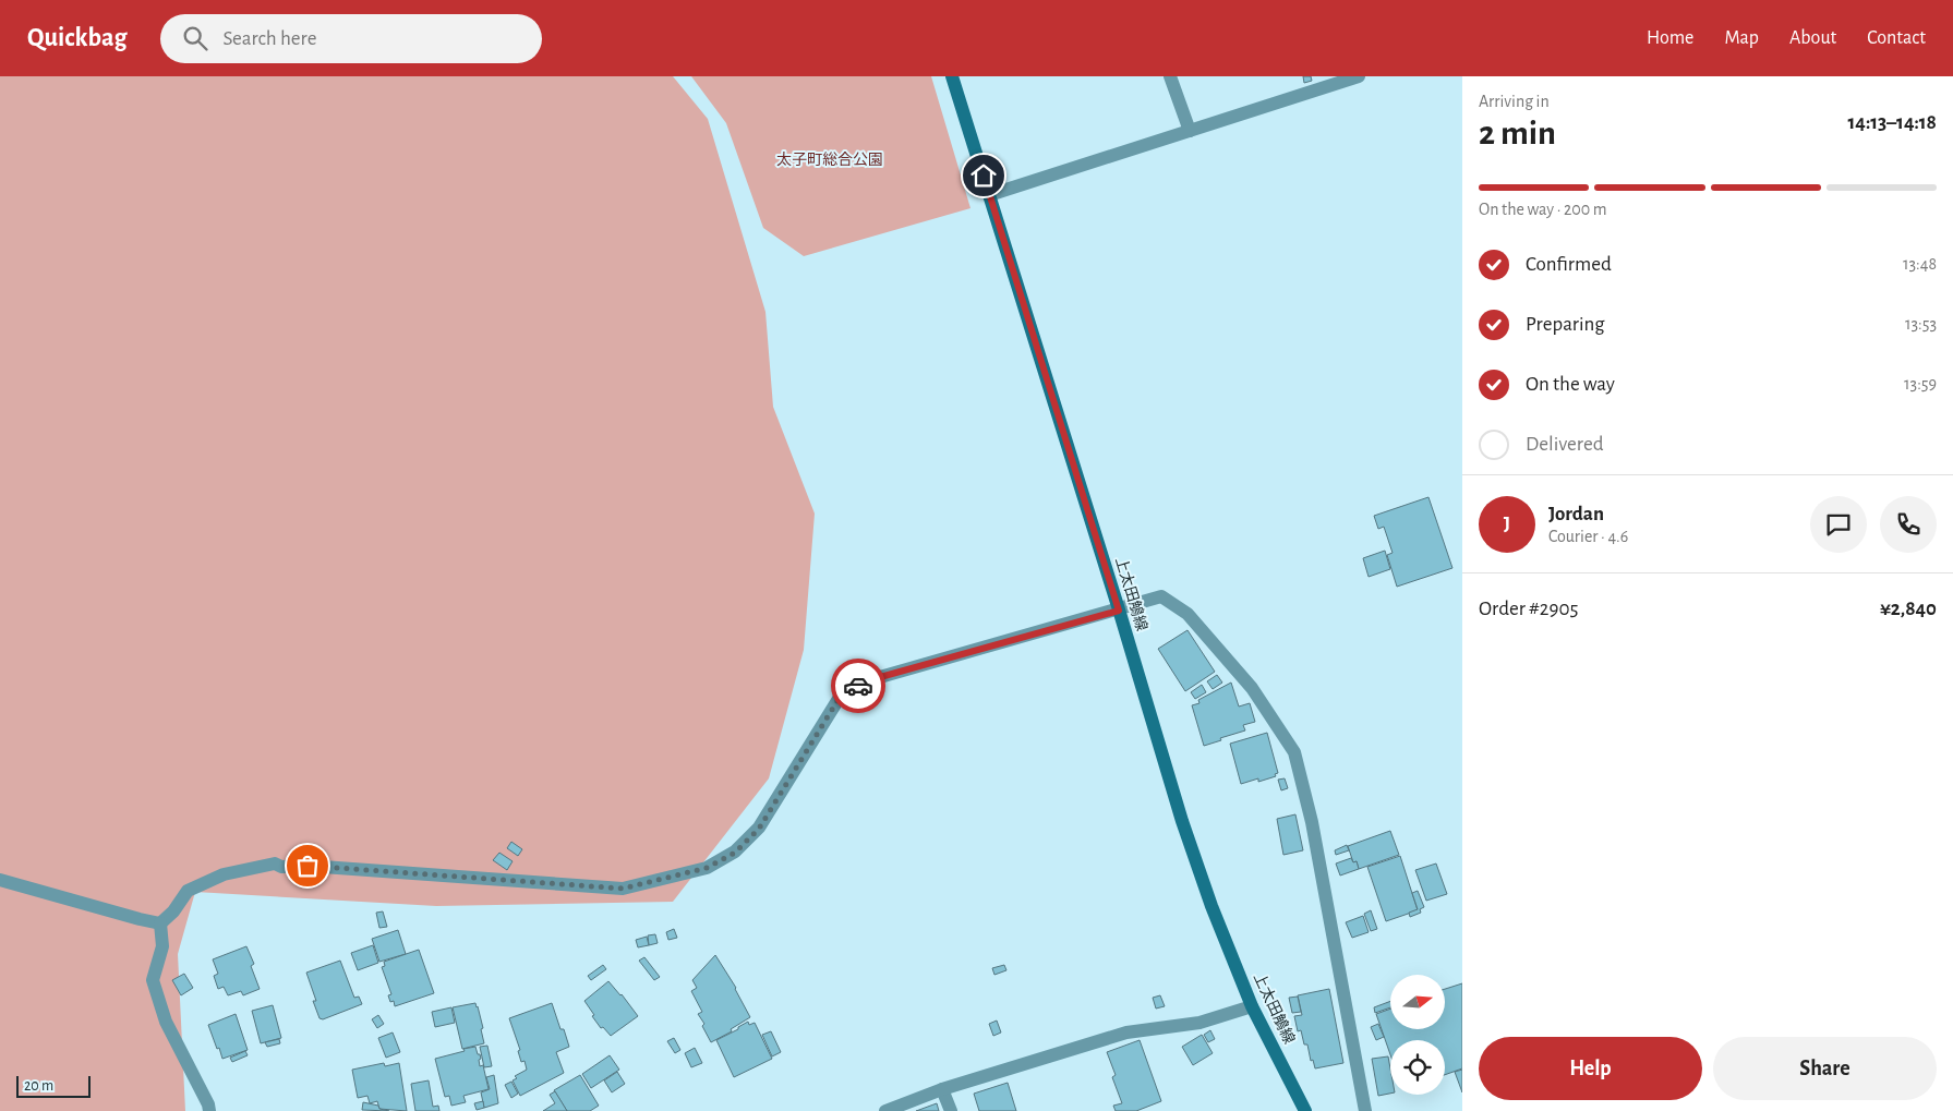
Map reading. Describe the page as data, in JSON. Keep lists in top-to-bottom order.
{
  "streets": {
    "main road": ["上太田鵤線"]
  },
  "parks": ["太子町総合公園"],
  "scale_bar": "20 m",
  "north": "right",
  "page": {
    "header": "Quickbag",
    "search": "Search here",
    "nav": [
      "Home",
      "Map",
      "About",
      "Contact"
    ],
    "heading": ["2 min", "Arriving in", "14:13–14:18"],
    "panel": [
      "Jordan",
      "Courier · 4.6",
      "Order #2905",
      "¥2,840"
    ],
    "bar": "On the way · 200 m",
    "list": [
      ["Confirmed", "13:48"],
      ["Preparing", "13:53"],
      ["On the way", "13:59"],
      "Delivered"
    ],
    "round": "J",
    "buttons": ["Help", "Share"],
    "scale": "20 m"
  }
}
